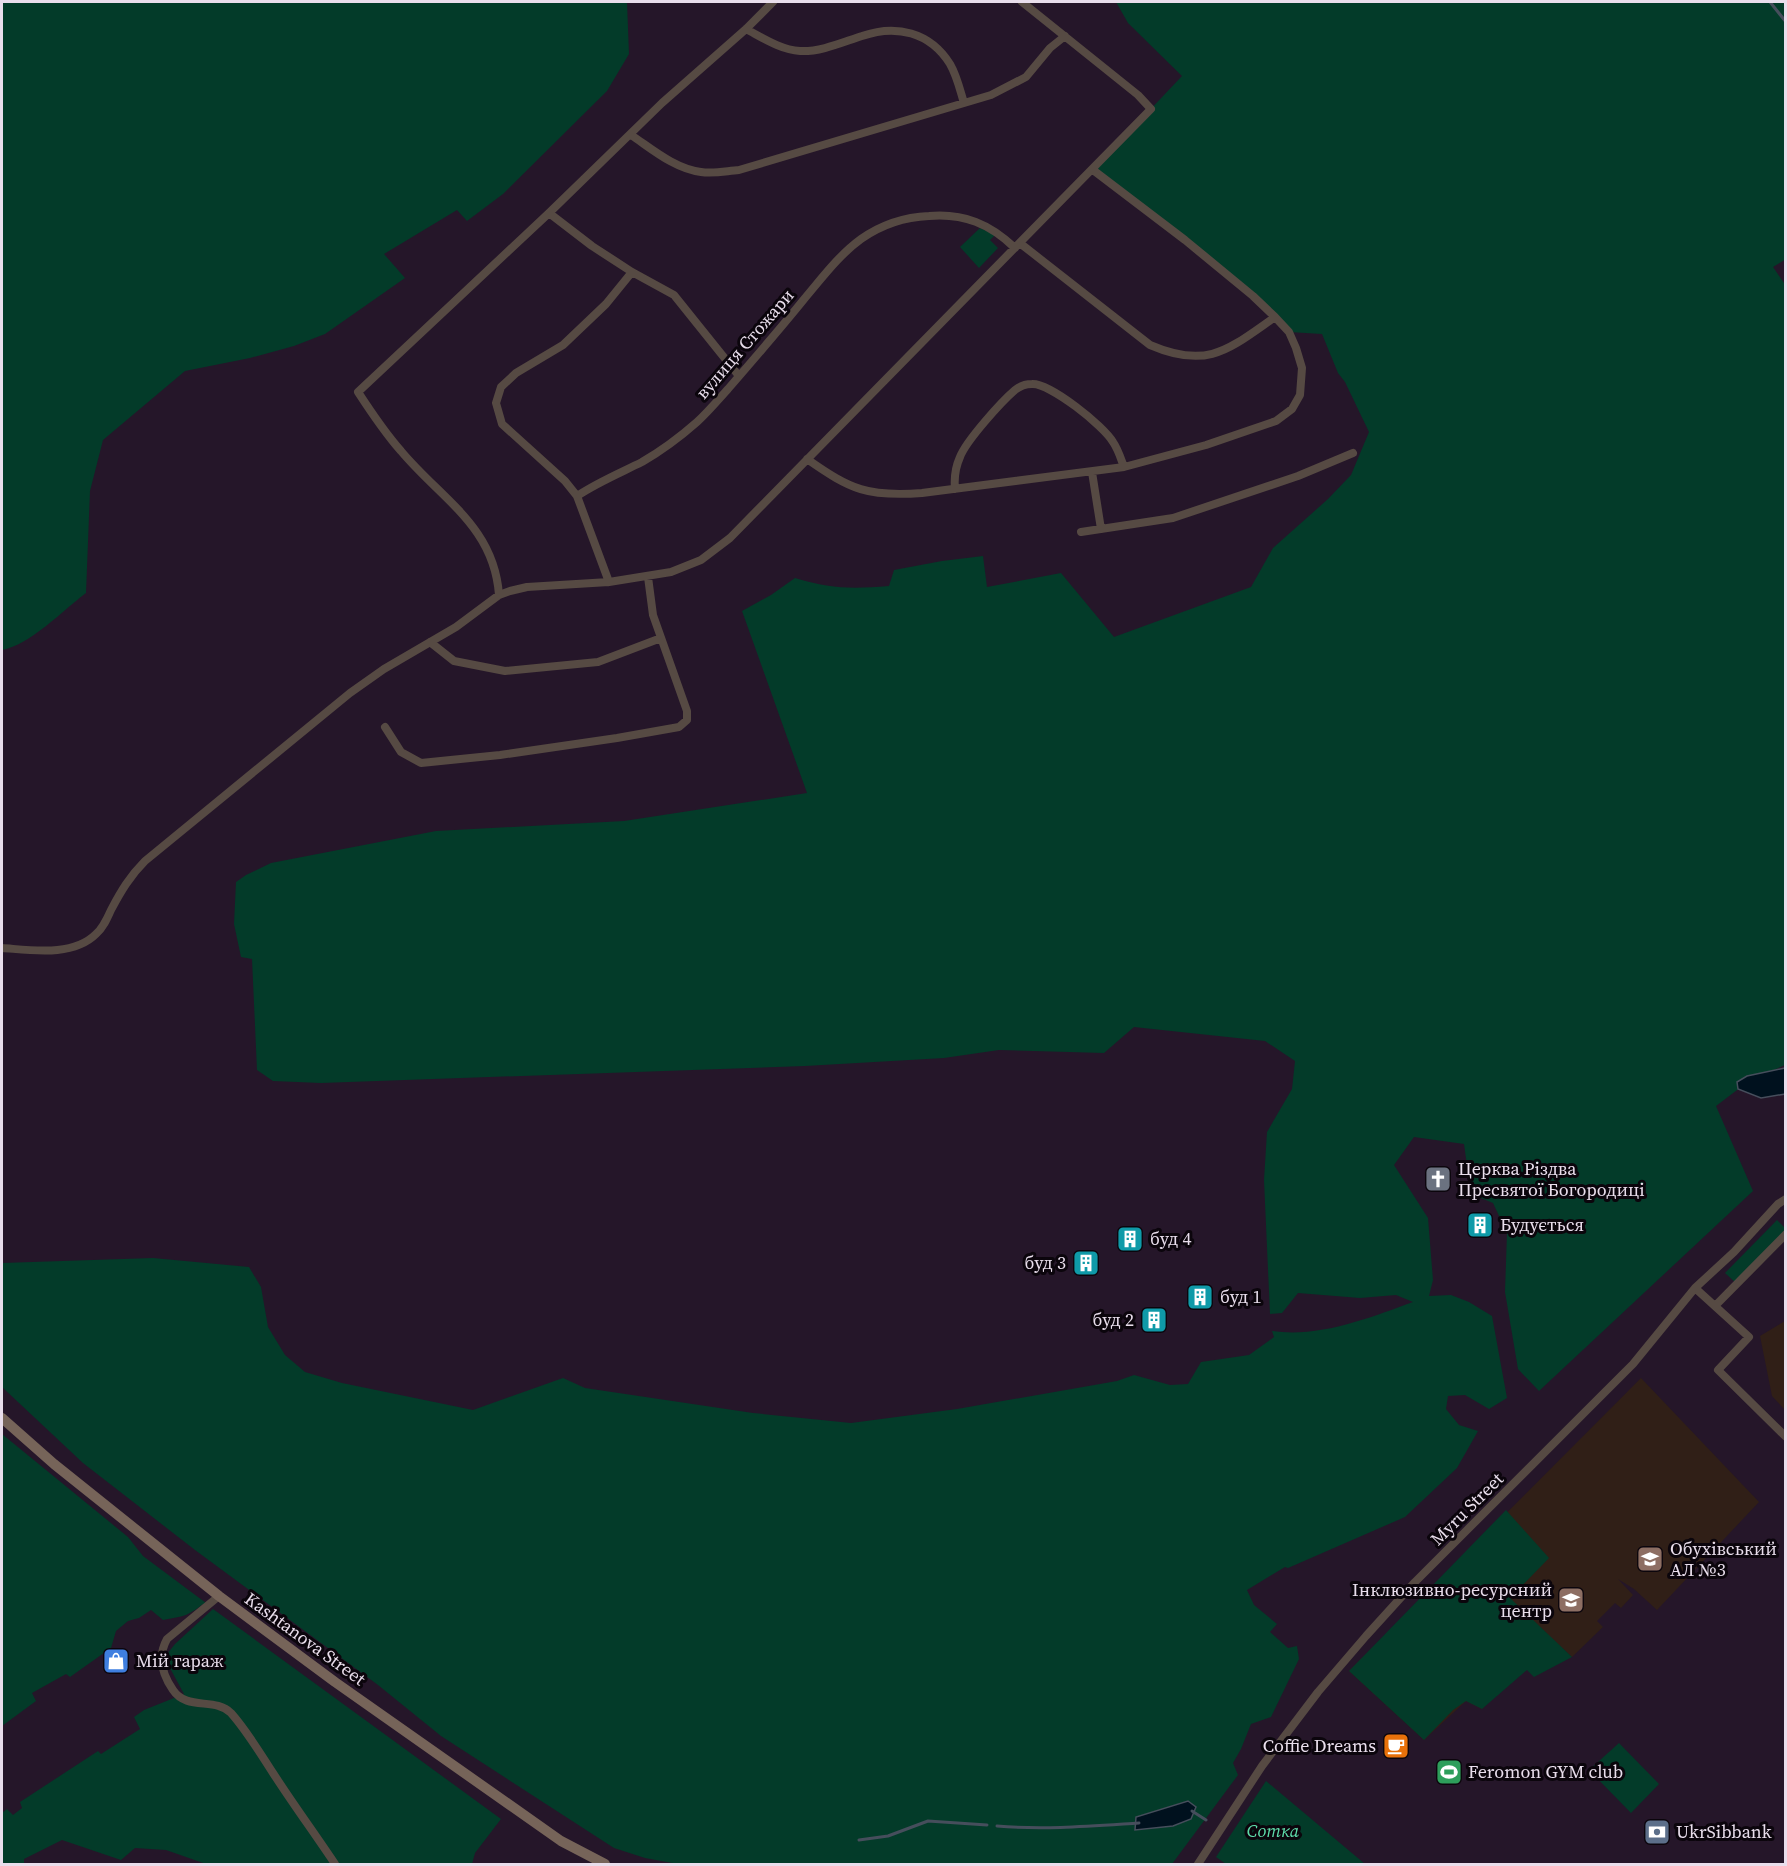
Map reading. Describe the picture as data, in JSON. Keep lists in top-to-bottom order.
{
  "streets": {
    "main road": ["Kashtanova Street"],
    "street": ["вулиця Стожари", "Myru Street"]
  },
  "parks": ["Сотка"],
  "places": {
    "church": ["Церква Різдва Пресвятої Богородиці"],
    "building": [
      "Будується",
      "буд 4",
      "буд 3",
      "буд 1",
      "буд 2"
    ],
    "school or university": ["Обухівський АЛ №3", "Інклюзивно-ресурсний центр"],
    "shop": ["Мій гараж"],
    "cafe": ["Coffie Dreams"],
    "sports": ["Feromon GYM club"],
    "bank": ["UkrSibbank"]
  }
}
